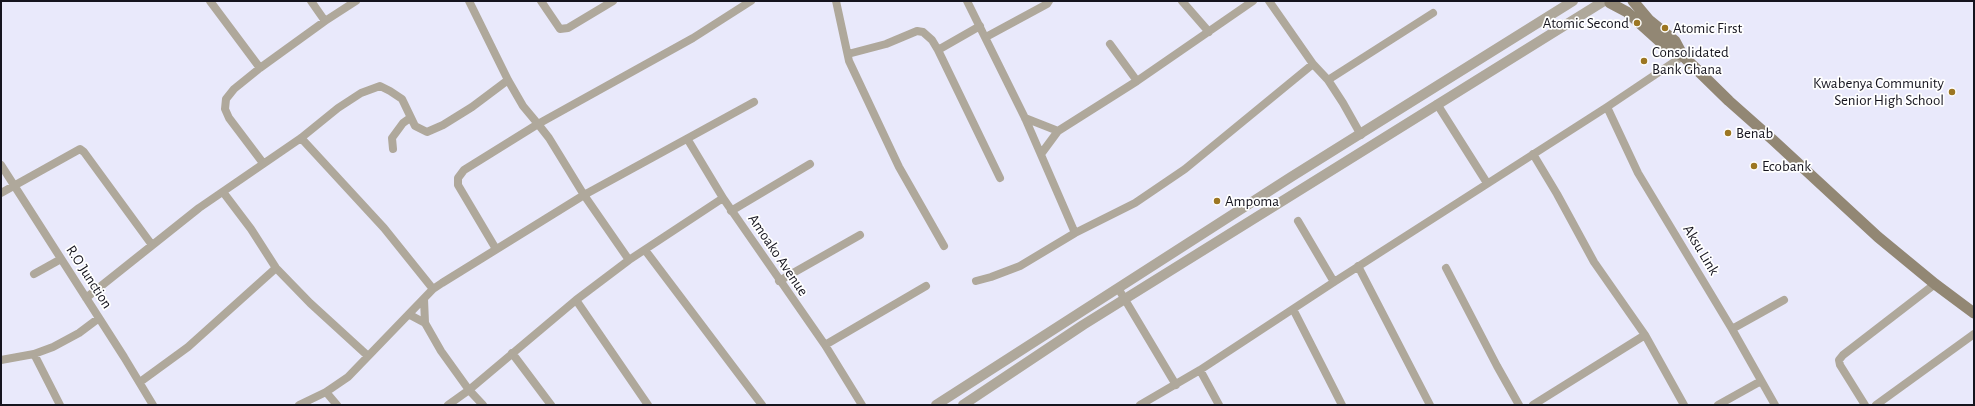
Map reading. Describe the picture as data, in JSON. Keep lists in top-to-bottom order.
{
  "streets": {
    "street": ["Aksu Link", "Amoako Avenue", "R.O Junction"]
  },
  "places": [
    "Atomic Second",
    "Atomic First",
    "Consolidated Bank Ghana",
    "Kwabenya Community Senior High School",
    "Benab",
    "Ecobank",
    "Ampoma"
  ]
}
